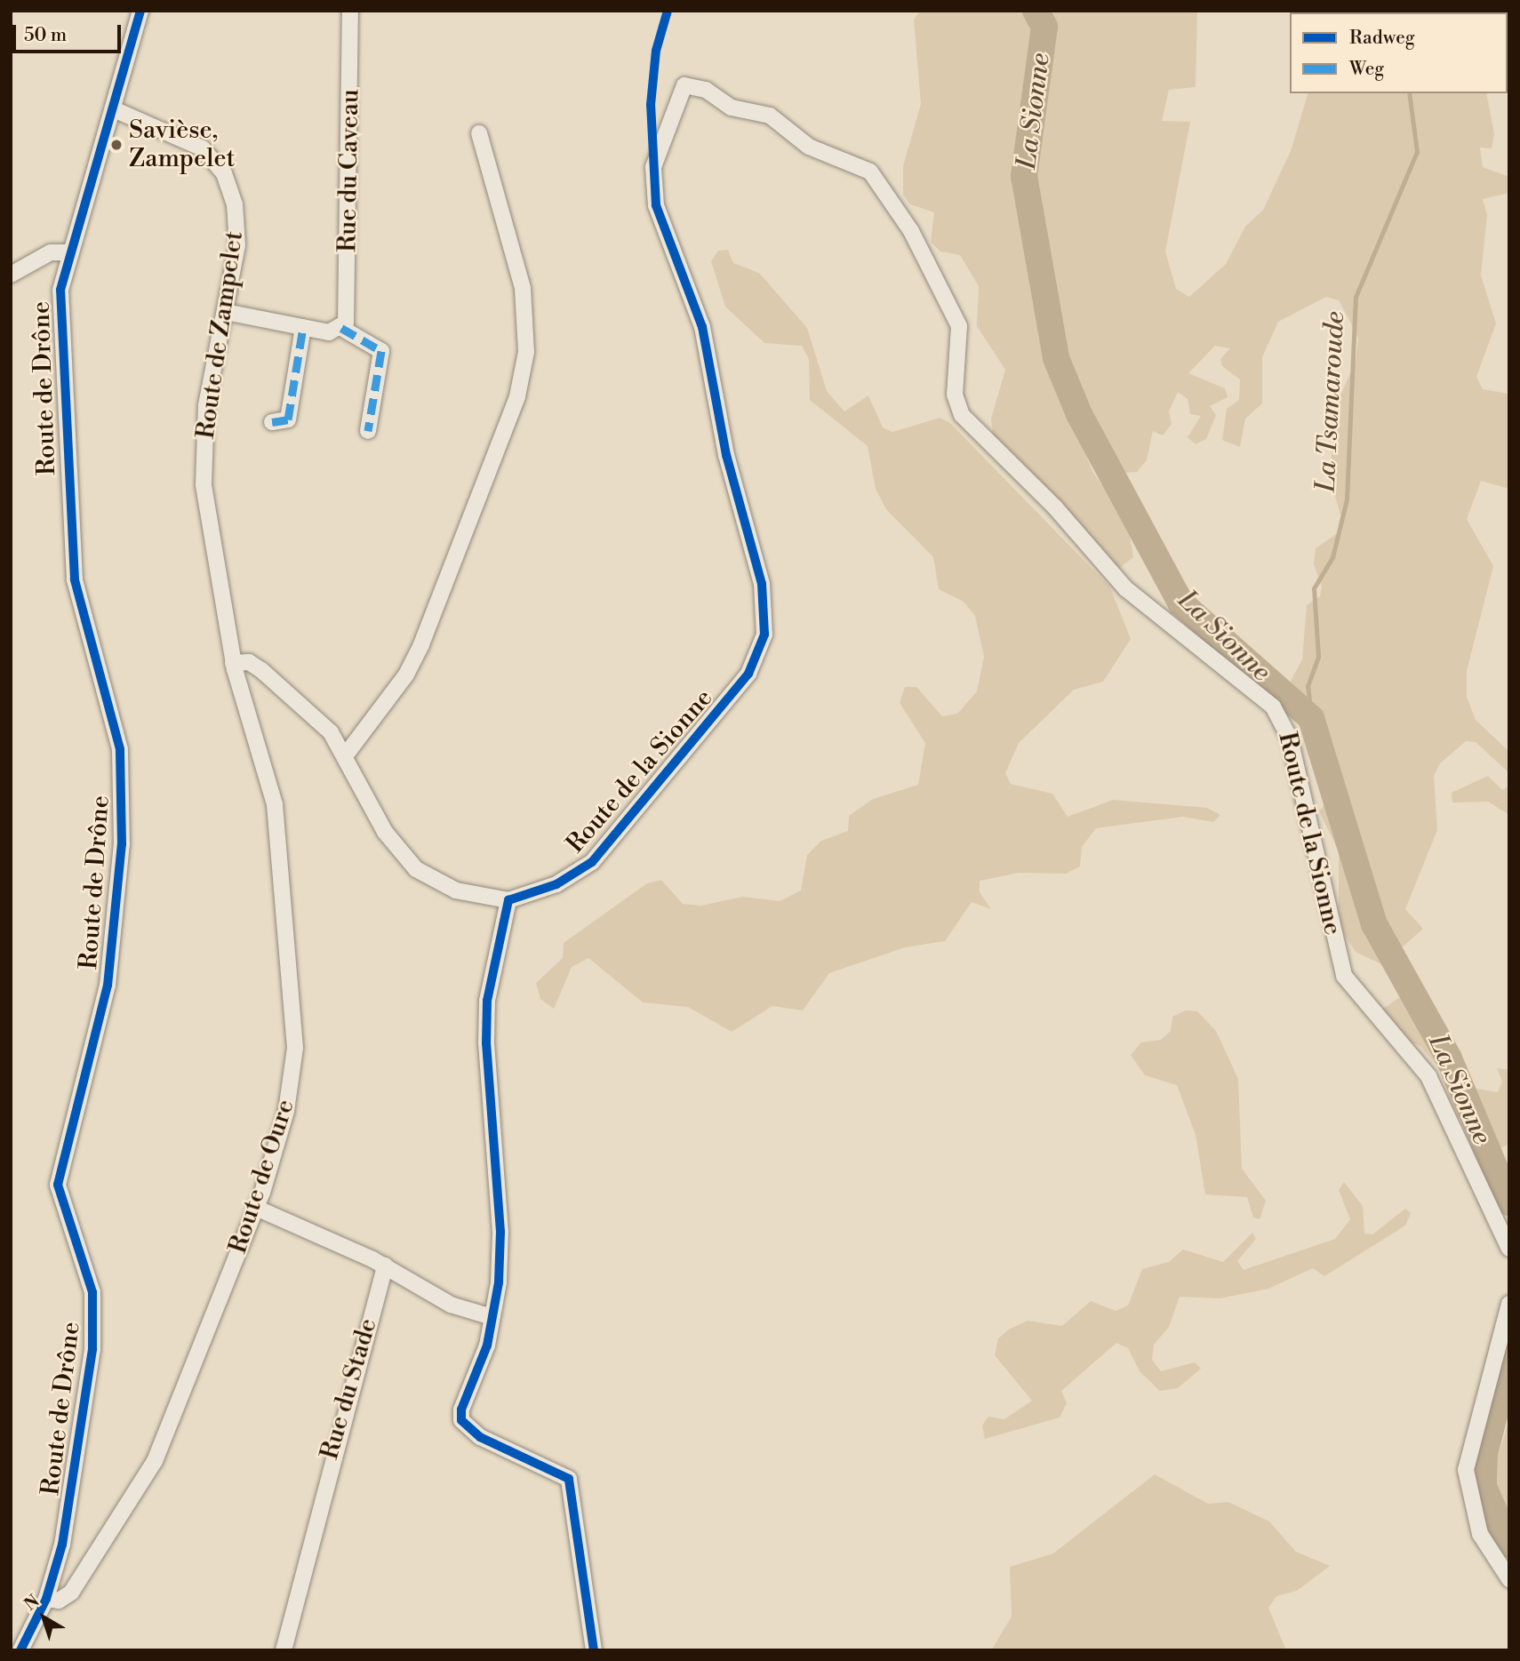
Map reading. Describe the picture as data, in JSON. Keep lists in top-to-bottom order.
{
  "streets": {
    "street": [
      "Rue du Caveau",
      "Route de Zampelet",
      "Route de Drône",
      "Route de la Sionne",
      "Route de Oure",
      "Rue du Stade"
    ]
  },
  "crossings": [
    ["Route de Zampelet", "Route de Drône"],
    ["Route de Zampelet", "Route de Oure"],
    ["Route de Drône", "Route de Oure"]
  ],
  "water": ["La Sionne", "La Tsamaroude"],
  "places": ["Savièse, Zampelet"],
  "legend": ["Radweg", "Weg"],
  "scale_bar": "50 m",
  "north": "top left"
}
